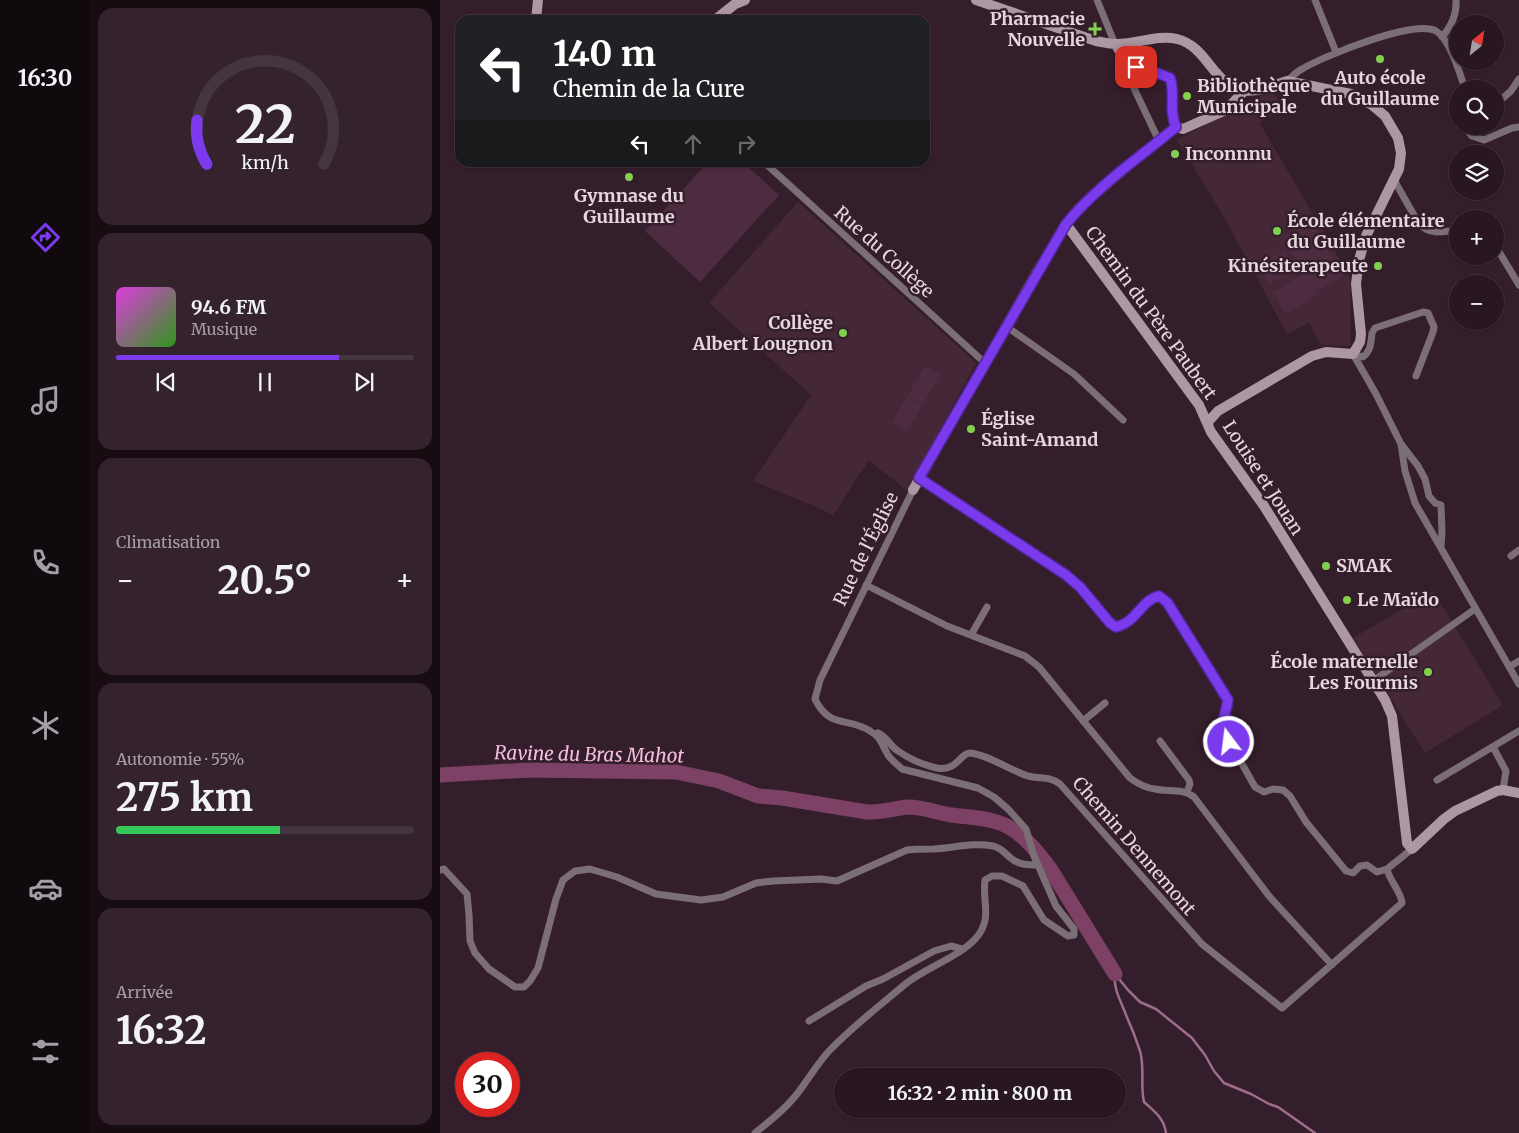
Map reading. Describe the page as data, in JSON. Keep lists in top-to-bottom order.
{
  "streets": {
    "main road": ["Chemin du Père Paubert", "Louise et Jouan", "Rue de l'Église"],
    "street": ["Rue du Collège", "Chemin Dennemont"]
  },
  "crossings": [
    ["Rue du Collège", "Rue de l'Église"],
    ["Chemin du Père Paubert", "Louise et Jouan"],
    ["Chemin du Père Paubert", "Rue de l'Église"],
    ["Rue de l'Église", "Chemin Dennemont"]
  ],
  "water": ["Ravine du Bras Mahot"],
  "places": {
    "health": ["Pharmacie Nouvelle"],
    "other": [
      "Auto école du Guillaume",
      "Bibliothèque Municipale",
      "Inconnnu",
      "Gymnase du Guillaume",
      "École élémentaire du Guillaume",
      "Kinésiterapeute",
      "Collège Albert Lougnon",
      "Église Saint-Amand",
      "SMAK",
      "Le Maïdo",
      "École maternelle Les Fourmis"
    ]
  },
  "north": "top right",
  "page": {
    "tabs": "16:30",
    "map_buttons": ["+", "−"],
    "turn": ["140 m", "Chemin de la Cure"],
    "song": ["94.6 FM", "Musique"],
    "tile": [
      "Climatisation",
      ["Autonomie · 55%", "275 km"],
      ["Arrivée", "16:32"]
    ],
    "heat": ["−", "20.5°", "+"],
    "limit": "30",
    "trip": "16:32 · 2 min · 800 m",
    "gauge": ["22", "km/h"]
  }
}
